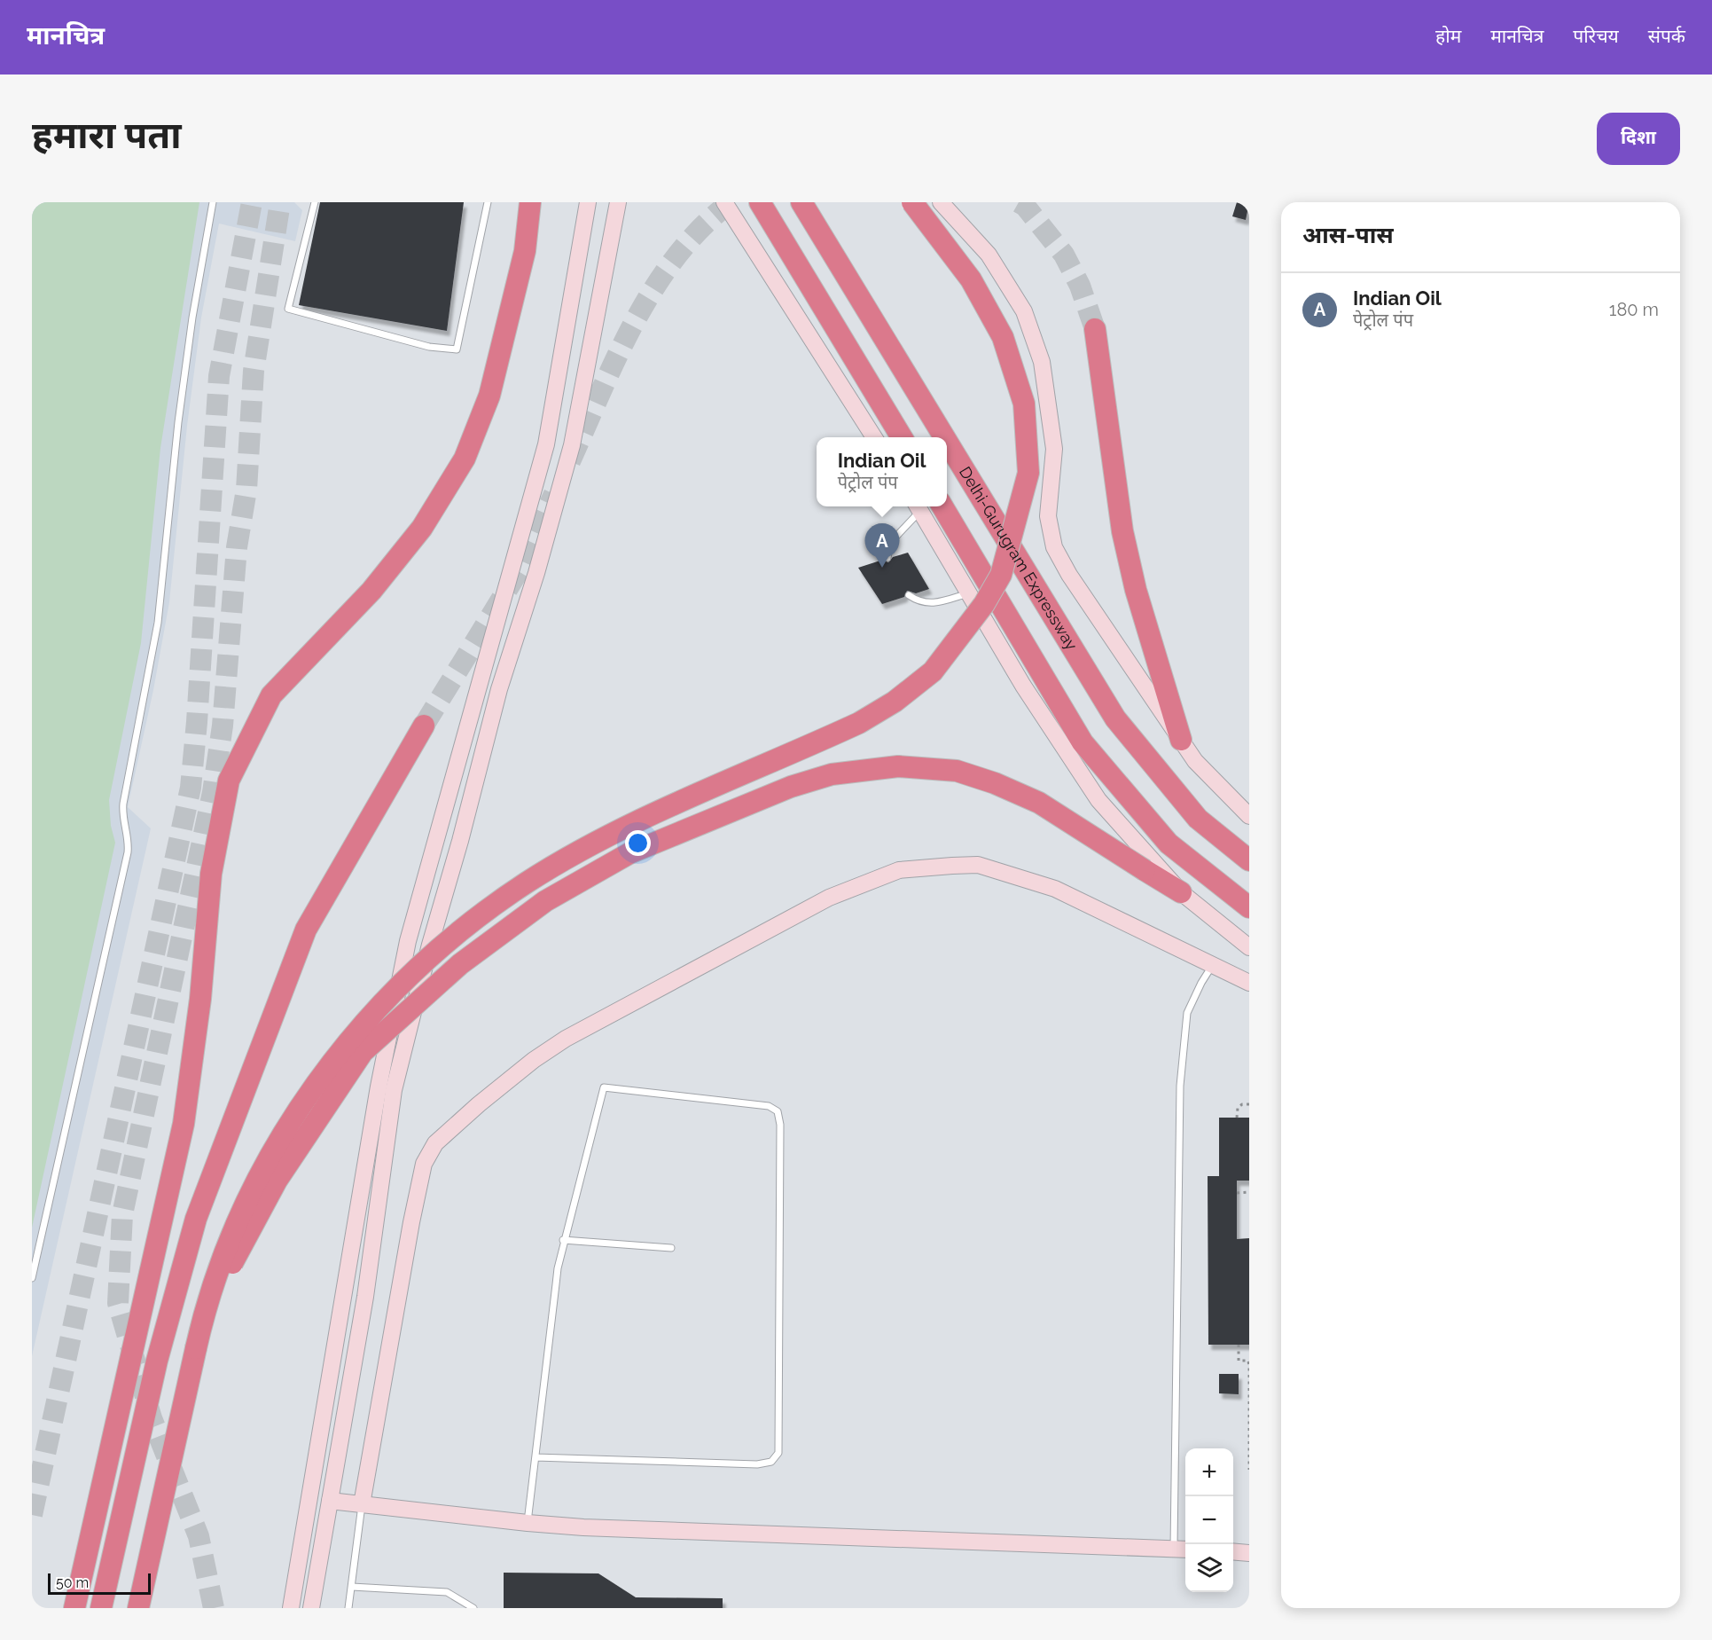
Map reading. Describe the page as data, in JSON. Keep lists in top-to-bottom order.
{
  "streets": {
    "highway": ["Delhi-Gurugram Expressway"]
  },
  "scale_bar": "50 m",
  "page": {
    "header": "मानचित्र",
    "nav": [
      "होम",
      "मानचित्र",
      "परिचय",
      "संपर्क"
    ],
    "buttons": "दिशा",
    "title": "हमारा पता",
    "heading": "आस-पास",
    "list": [
      {
        "mark": "A",
        "name": "Indian Oil",
        "note": "पेट्रोल पंप",
        "value": "180 m"
      }
    ],
    "popup": ["Indian Oil", "पेट्रोल पंप"],
    "pins": "A",
    "map_buttons": ["+", "−"],
    "scale": "50 m"
  }
}
